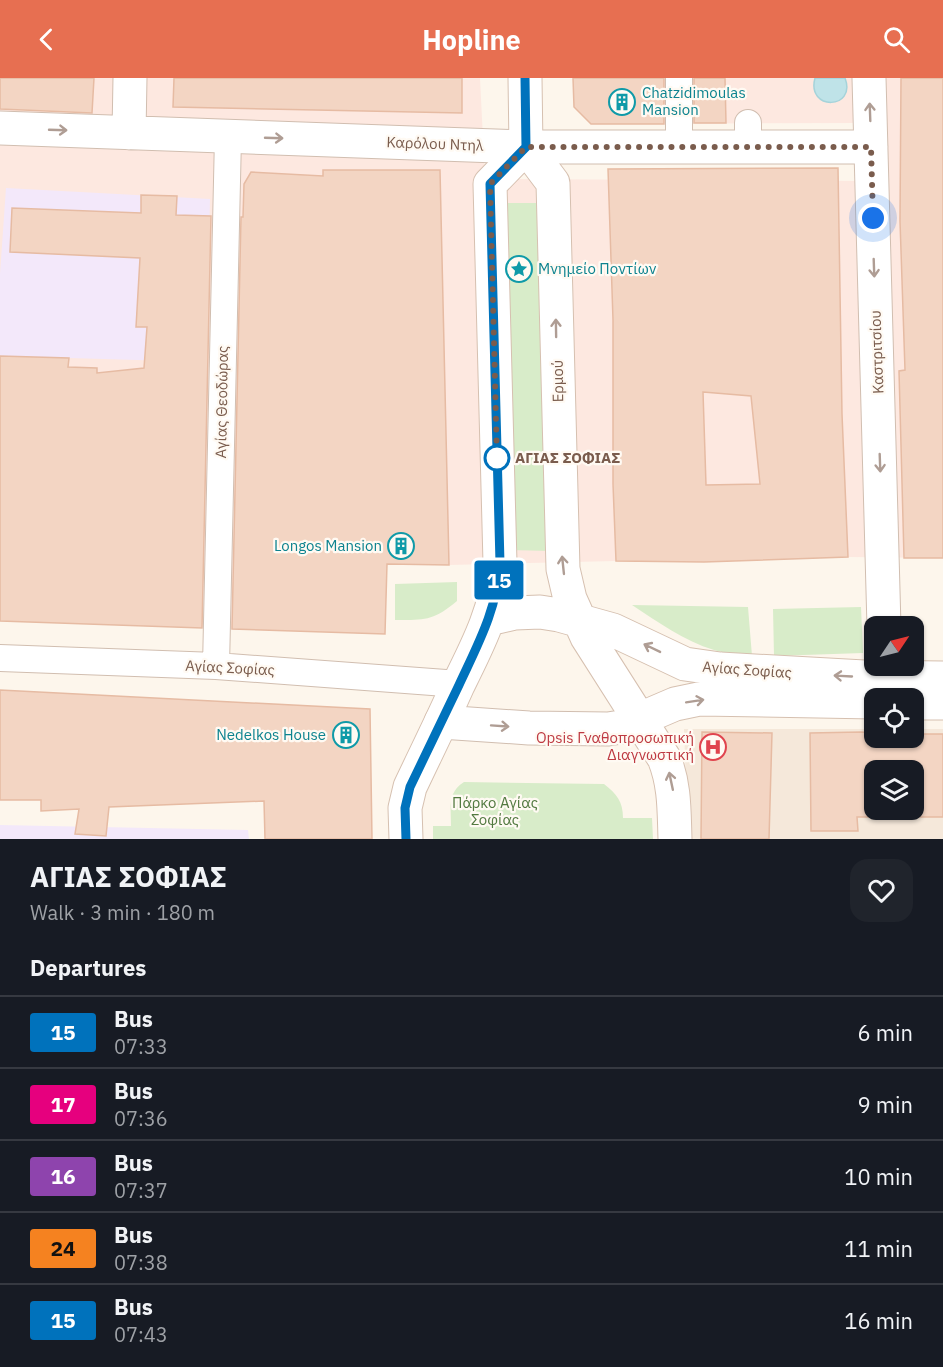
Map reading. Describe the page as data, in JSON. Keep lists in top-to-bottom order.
{
  "streets": {
    "main road": [
      "Καρόλου Ντηλ",
      "Καστριτσίου",
      "Ερμού",
      "Αγίας Σοφίας"
    ],
    "street": ["Αγίας Θεοδώρας"]
  },
  "crossings": [
    ["Καρόλου Ντηλ", "Καστριτσίου"],
    ["Καρόλου Ντηλ", "Ερμού"],
    ["Καρόλου Ντηλ", "Αγίας Θεοδώρας"],
    ["Ερμού", "Αγίας Σοφίας"],
    ["Αγίας Θεοδώρας", "Αγίας Σοφίας"]
  ],
  "one_way": ["Καρόλου Ντηλ"],
  "parks": ["Πάρκο Αγίας Σοφίας"],
  "places": {
    "building": ["Chatzidimoulas Mansion", "Longos Mansion", "Nedelkos House"],
    "place": ["Μνημείο Ποντίων"],
    "other": ["ΑΓΙΑΣ ΣΟΦΙΑΣ"],
    "hospital": ["Opsis Γναθοπροσωπική Διαγνωστική"]
  },
  "lines": ["bus line 15"],
  "north": "top right",
  "page": {
    "header": "Hopline",
    "on_map": "15",
    "heading": [
      ["ΑΓΙΑΣ ΣΟΦΙΑΣ", "Walk · 3 min · 180 m"],
      "Departures"
    ],
    "list": [
      {
        "mark": "15",
        "name": "Bus",
        "note": "07:33",
        "value": "6 min"
      },
      {
        "mark": "17",
        "name": "Bus",
        "note": "07:36",
        "value": "9 min"
      },
      {
        "mark": "16",
        "name": "Bus",
        "note": "07:37",
        "value": "10 min"
      },
      {
        "mark": "24",
        "name": "Bus",
        "note": "07:38",
        "value": "11 min"
      },
      {
        "mark": "15",
        "name": "Bus",
        "note": "07:43",
        "value": "16 min"
      }
    ]
  }
}
